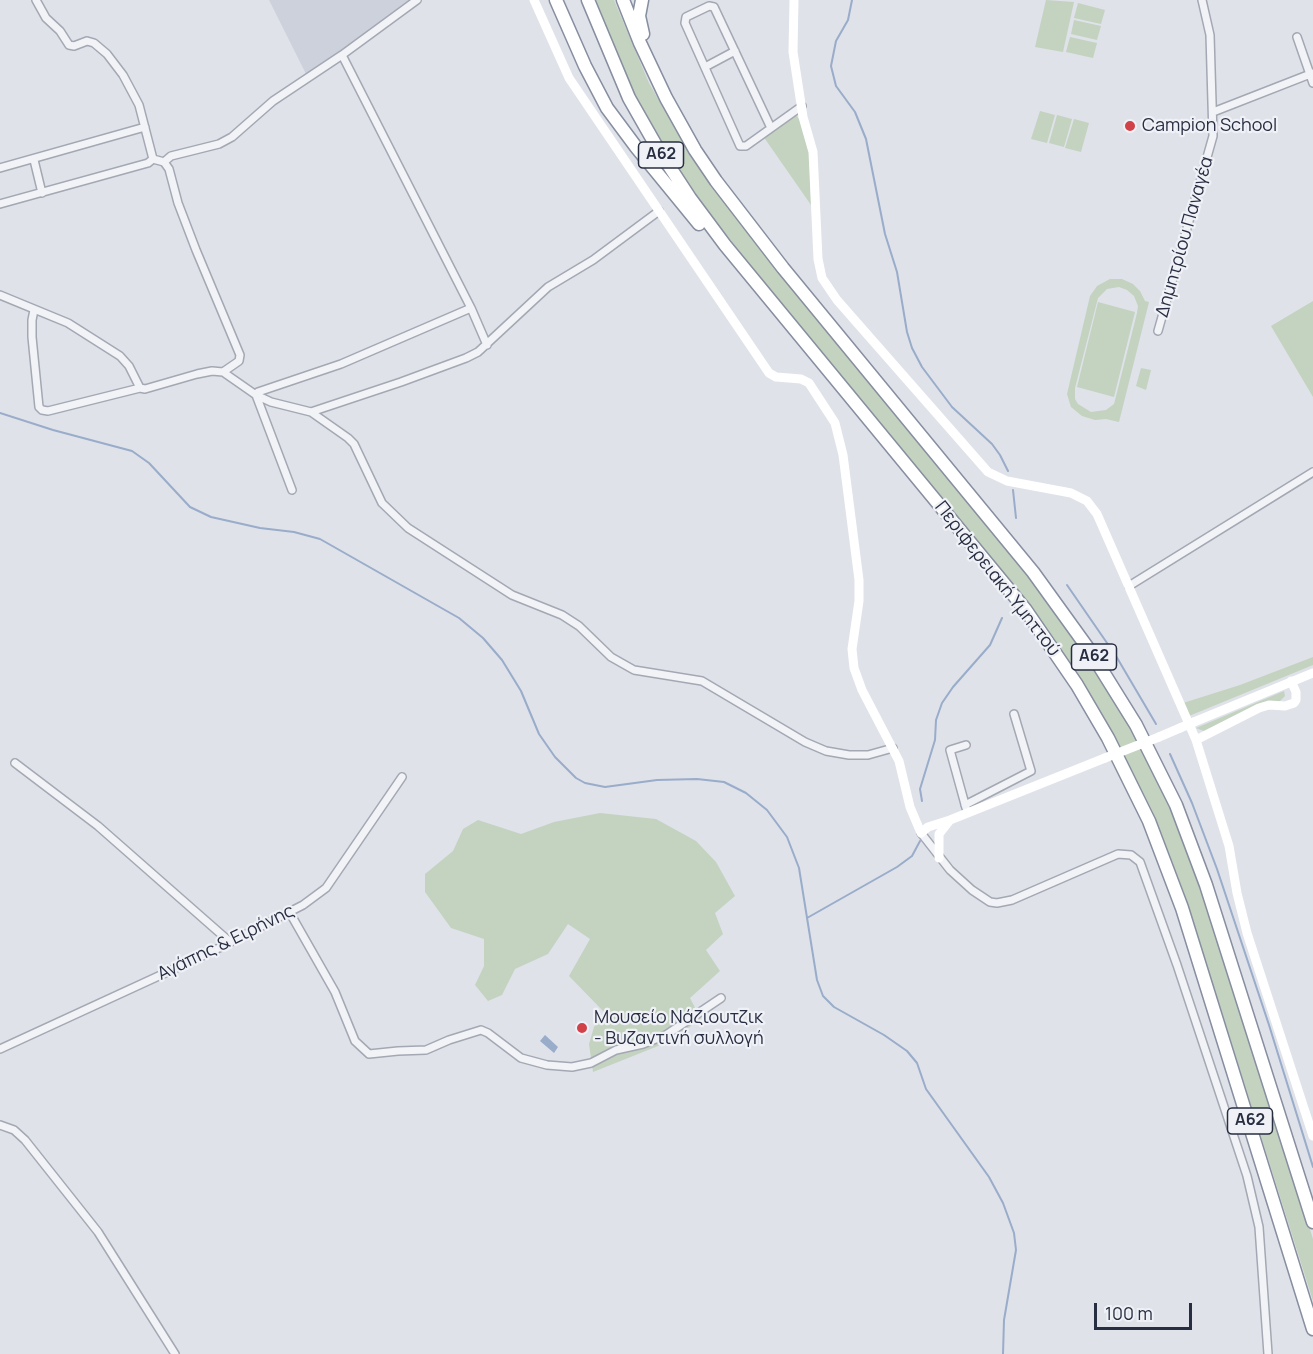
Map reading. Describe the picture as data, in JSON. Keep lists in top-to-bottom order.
{
  "streets": {
    "highway": ["Α62", "Περιφερειακή Υμηττού"],
    "street": ["Δημητρίου Παναγέα", "Αγάπης & Ειρήνης"]
  },
  "places": ["Campion School", "Μουσείο Νάζιουτζικ - Βυζαντινή συλλογή"],
  "scale_bar": "100 m"
}
